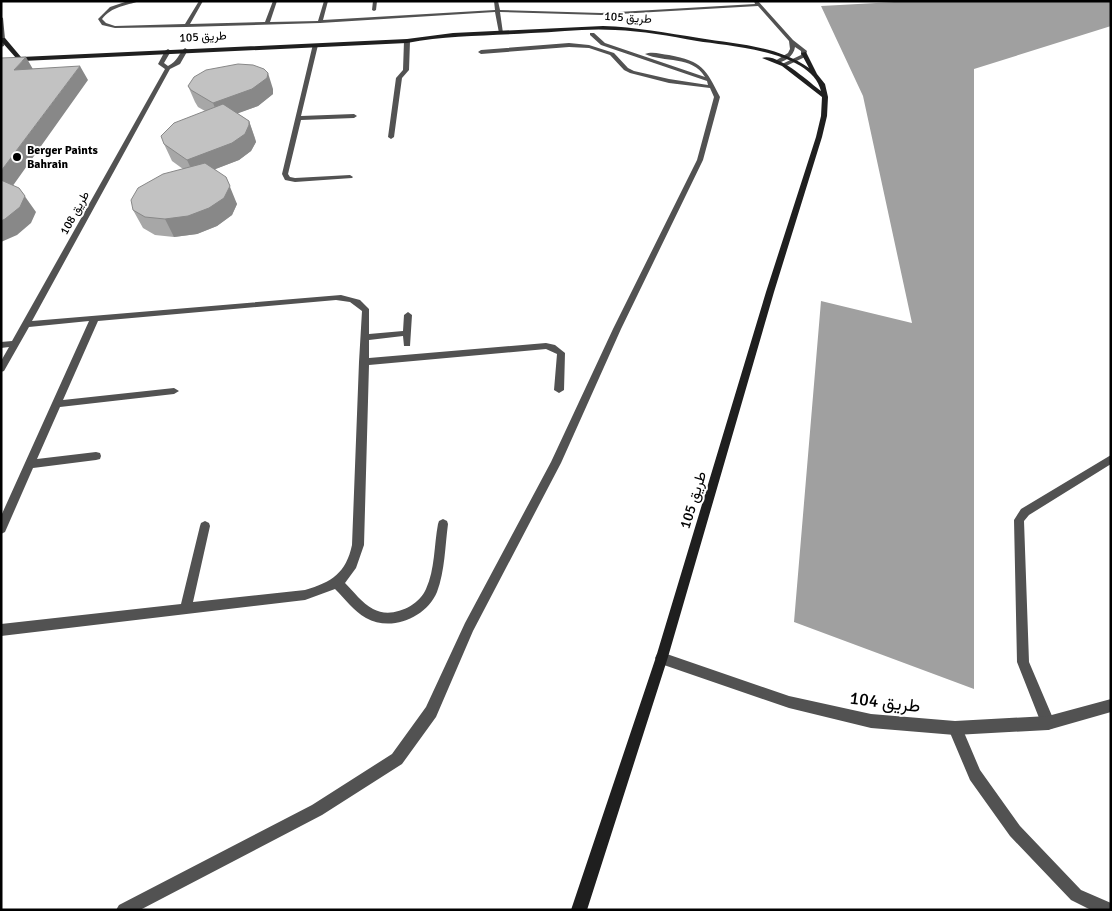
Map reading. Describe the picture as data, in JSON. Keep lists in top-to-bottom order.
{
  "streets": {
    "street": ["طريق 105", "طريق 108", "طريق 104"]
  },
  "crossings": [
    ["طريق 105", "طريق 108"],
    ["طريق 105", "طريق 104"]
  ],
  "places": ["Berger Paints Bahrain"]
}
